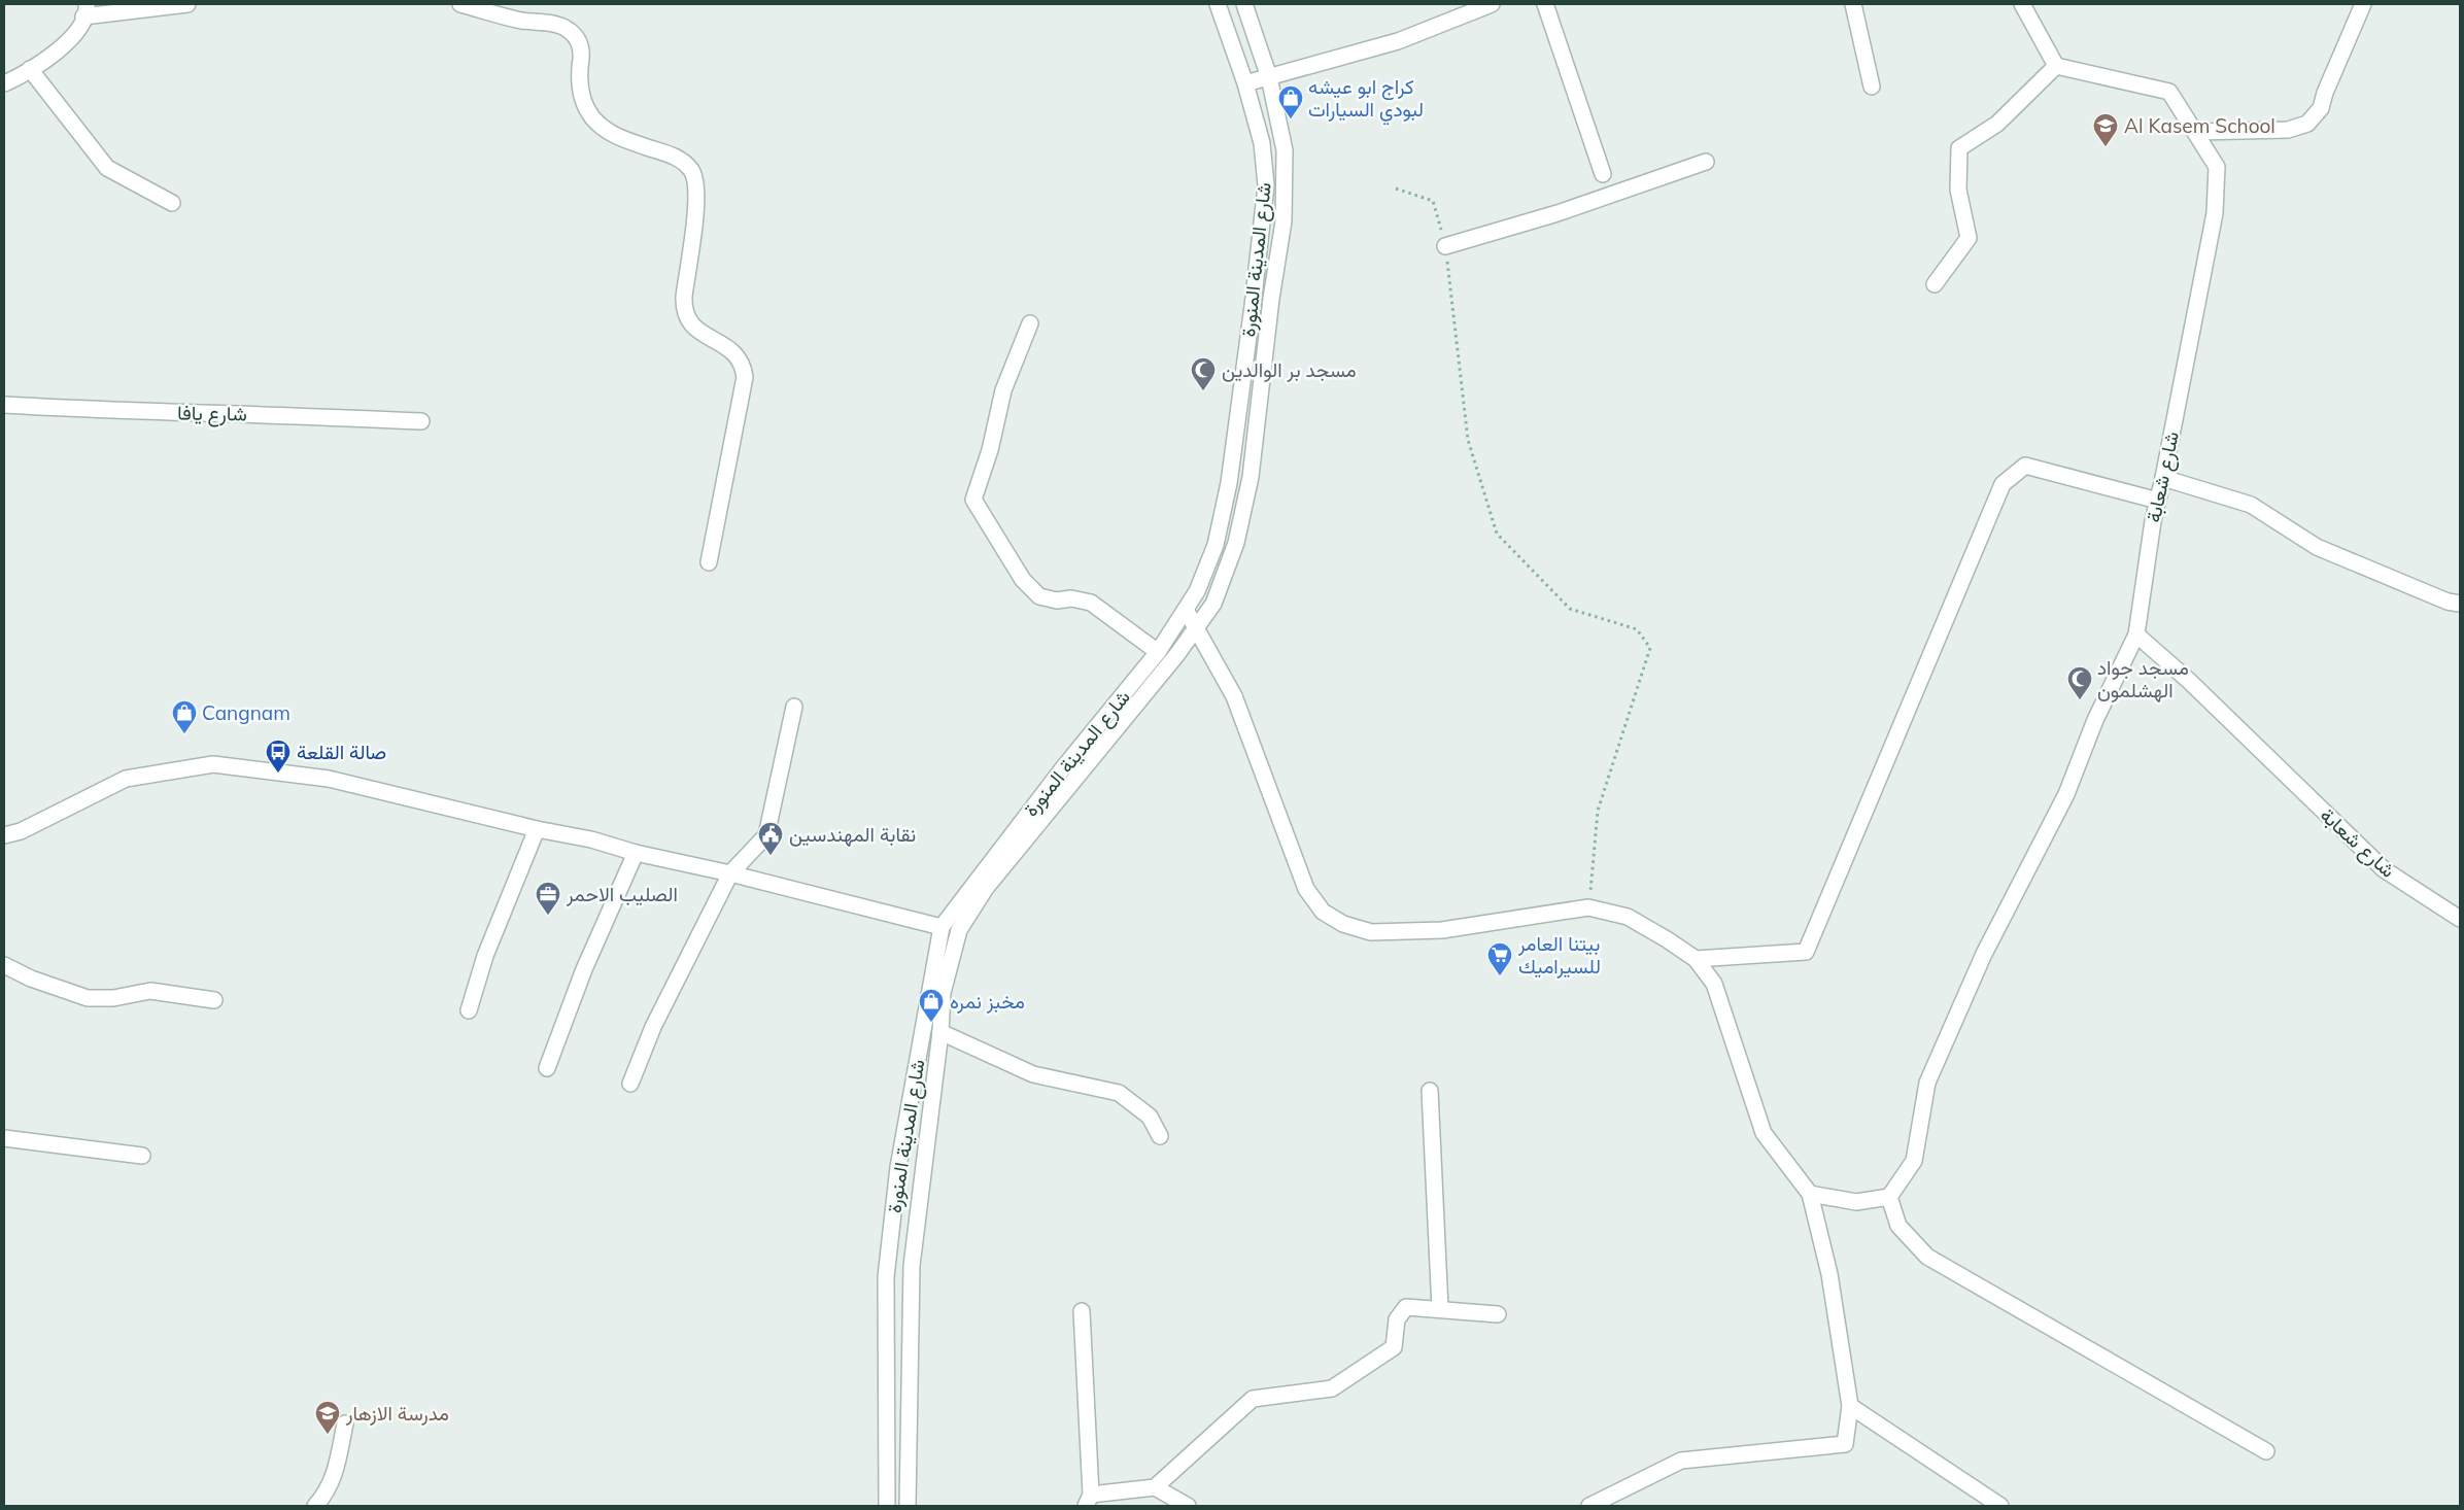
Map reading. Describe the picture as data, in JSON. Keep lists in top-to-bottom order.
{
  "streets": {
    "street": ["شارع المدينة المنورة", "شارع يافا", "شارع شعابة"]
  },
  "places": {
    "shop": ["كراج ابو عيشه لبودي السيارات", "Cangnam", "مخبز نمره"],
    "school or university": ["Al Kasem School", "مدرسة الازهار"],
    "mosque": ["مسجد بر الوالدين", "مسجد جواد الهشلمون"],
    "bus stop": ["صالة القلعة"],
    "public building": ["نقابة المهندسين"],
    "office": ["الصليب الاحمر"],
    "supermarket": ["بيتنا العامر للسيراميك"]
  }
}
